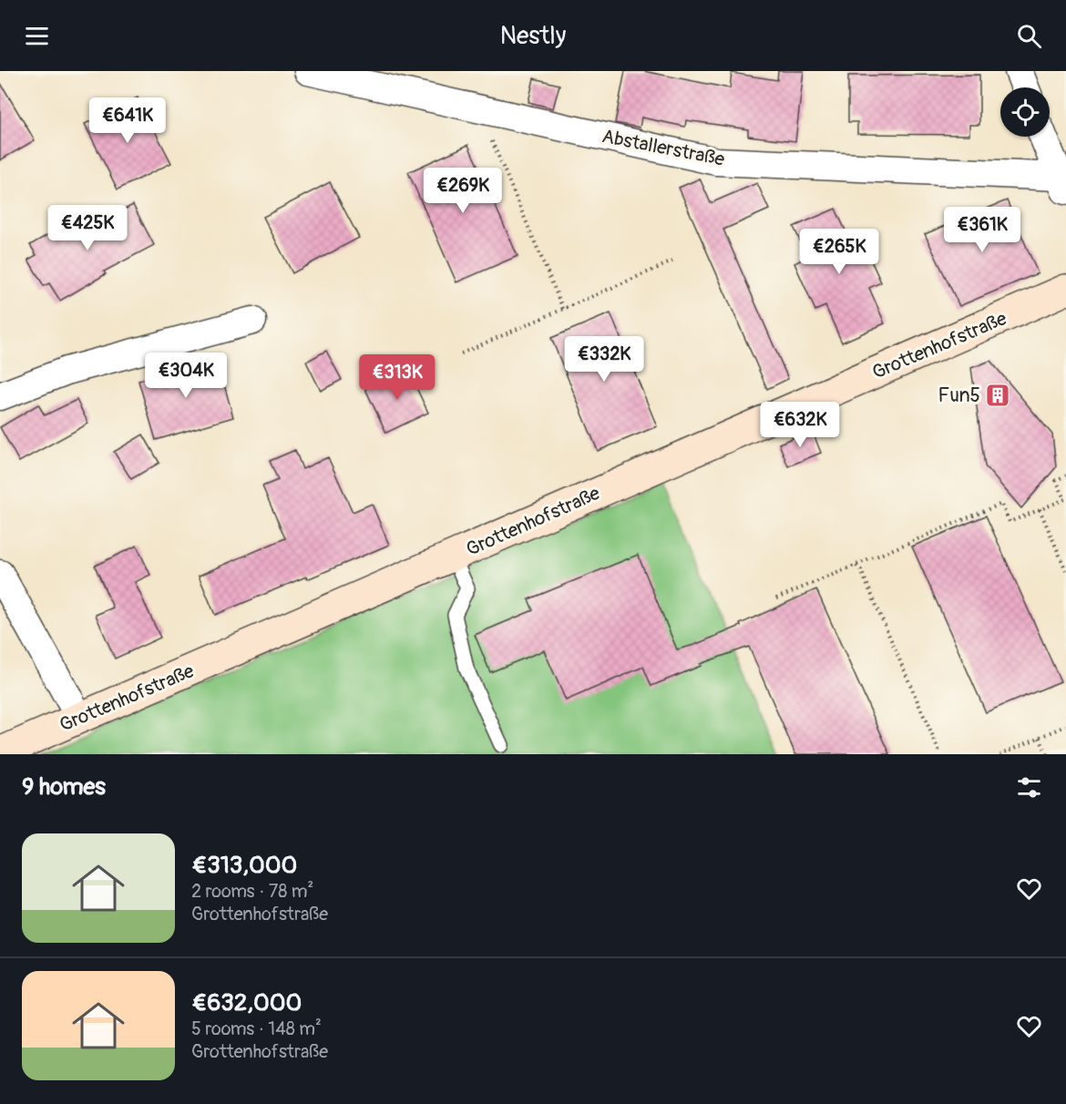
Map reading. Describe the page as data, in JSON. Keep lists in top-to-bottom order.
{
  "streets": {
    "main road": ["Grottenhofstraße"],
    "street": ["Abstallerstraße"]
  },
  "places": {
    "building": ["Fun5"]
  },
  "page": {
    "header": "Nestly",
    "price": [
      "€641K",
      "€269K",
      "€425K",
      "€361K",
      "€265K",
      "€332K",
      "€304K",
      "€313K",
      "€632K"
    ],
    "heading": "9 homes",
    "list": [
      {
        "name": "€313,000",
        "note": "2 rooms · 78 m² · Grottenhofstraße"
      },
      {
        "name": "€632,000",
        "note": "5 rooms · 148 m² · Grottenhofstraße"
      }
    ]
  }
}
